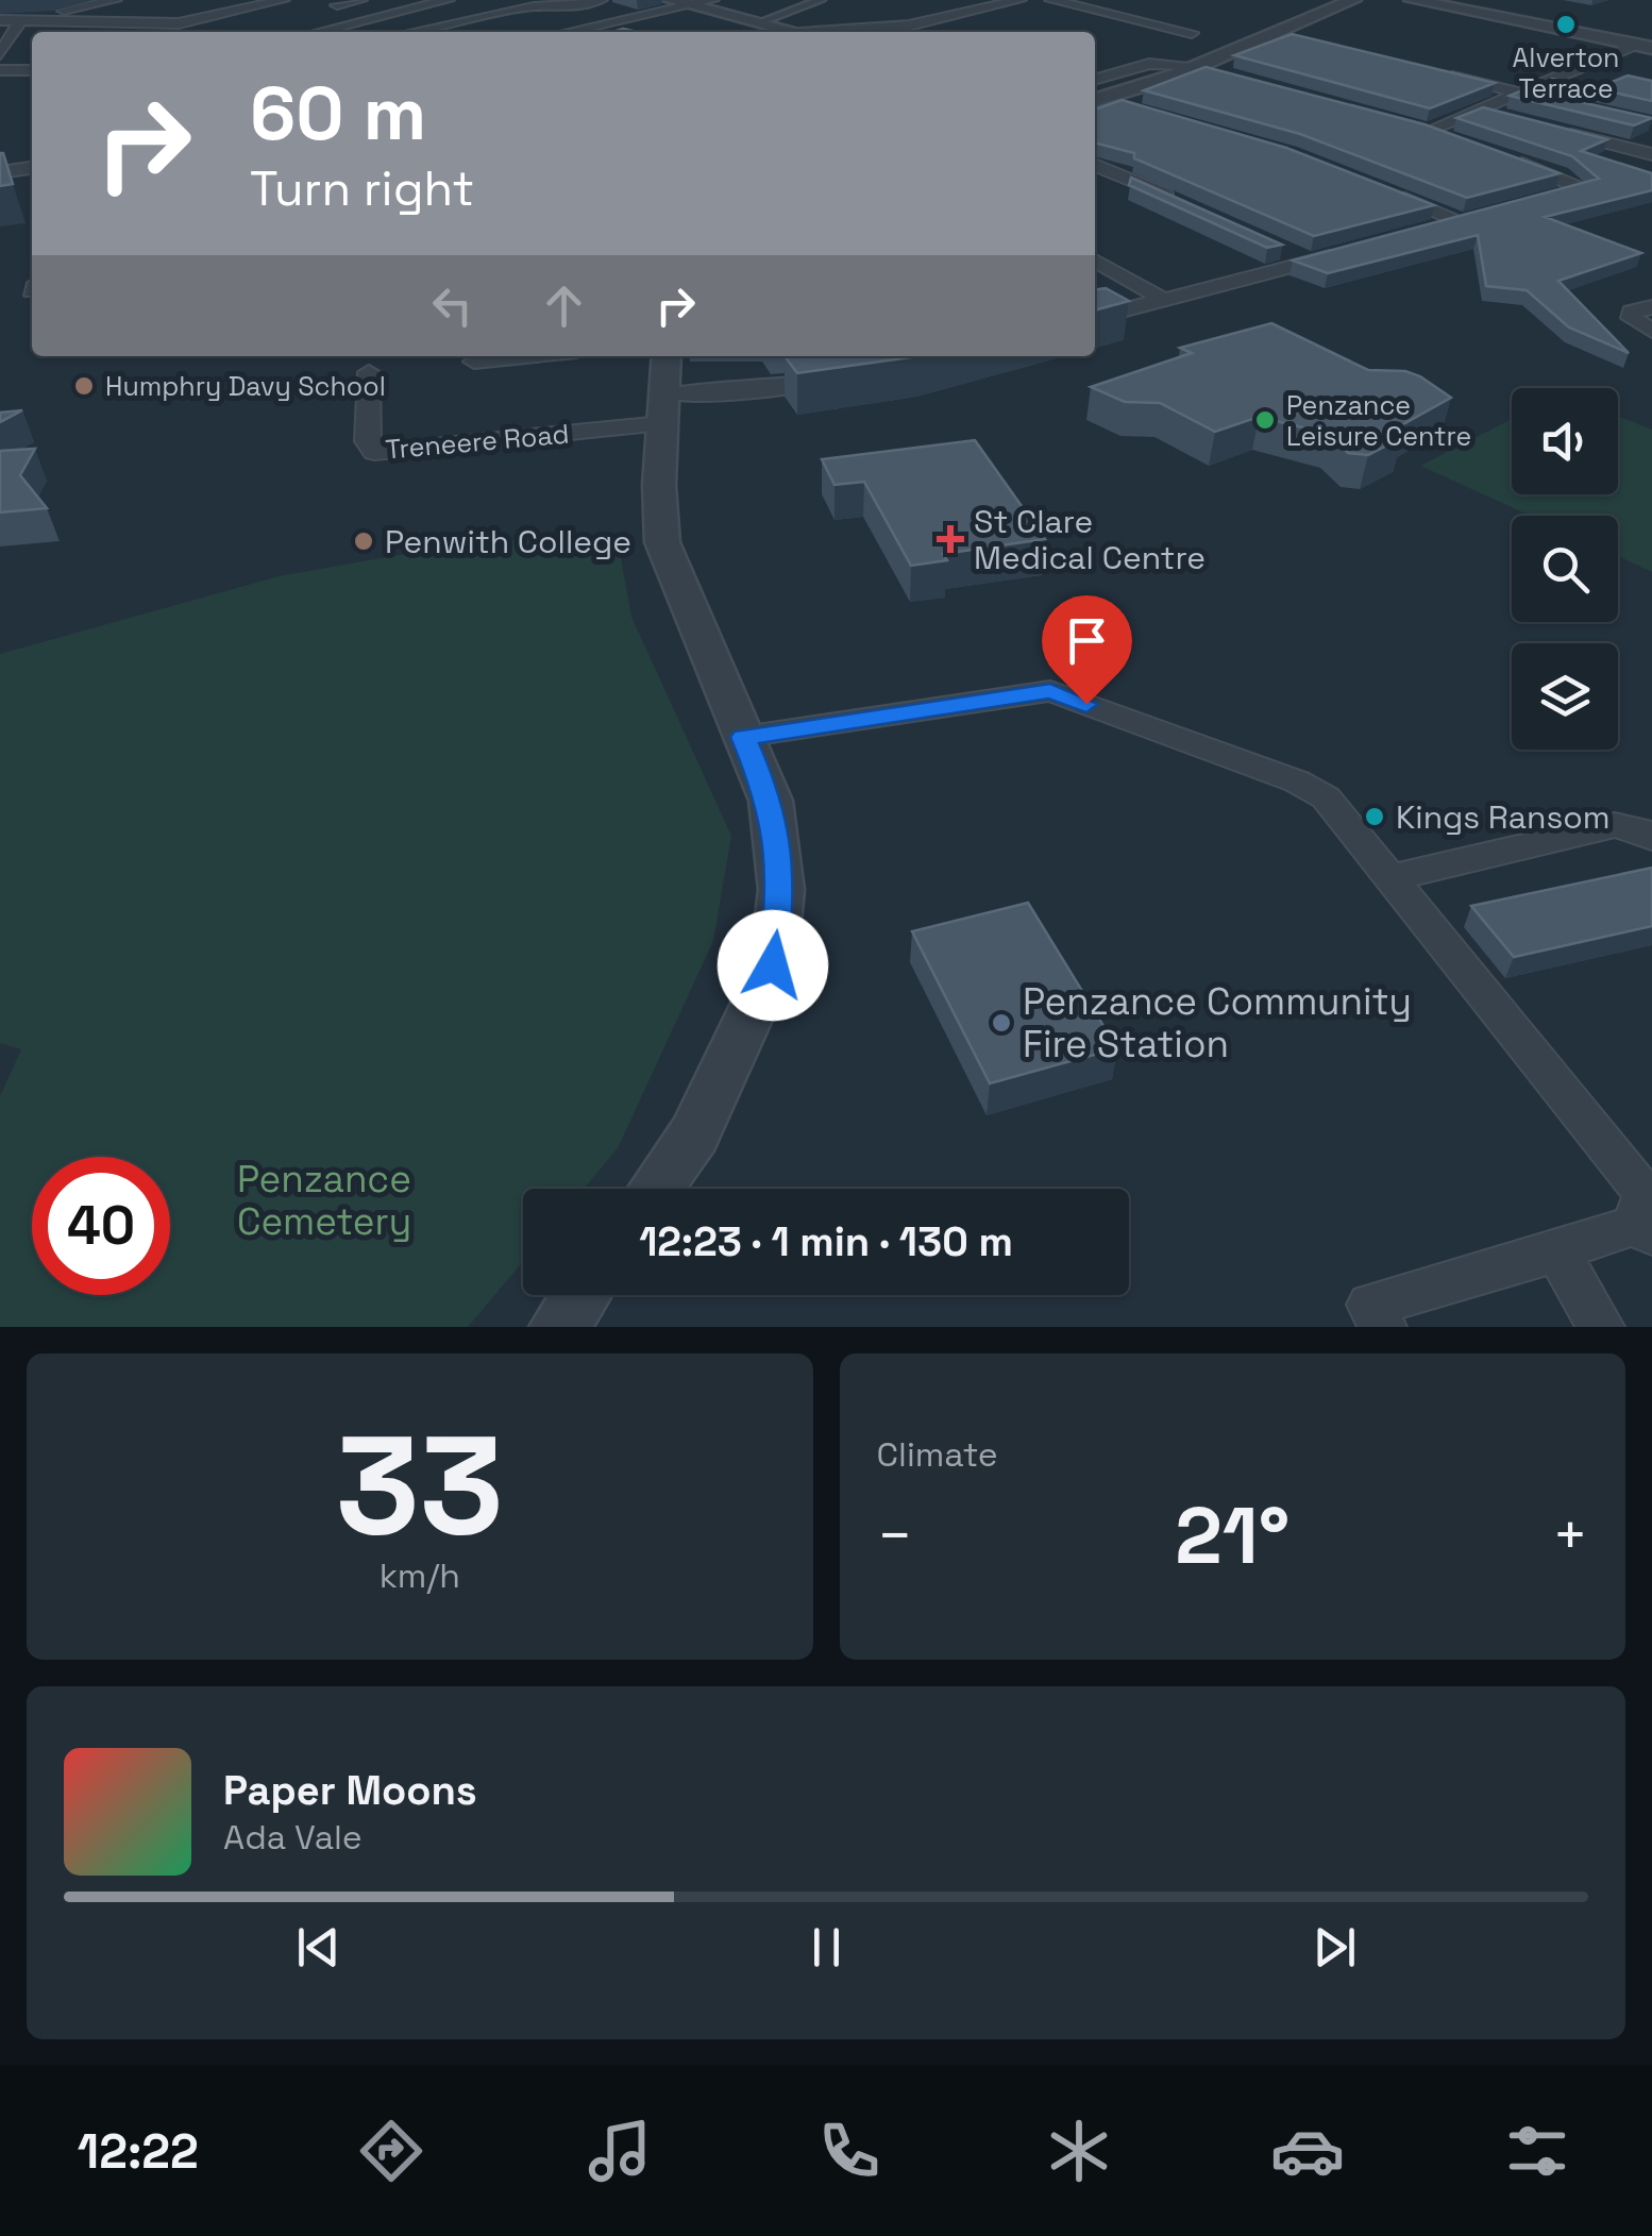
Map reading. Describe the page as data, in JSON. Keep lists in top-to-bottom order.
{
  "streets": {
    "street": ["Treneere Road"]
  },
  "parks": ["Penzance Cemetery"],
  "places": {
    "other": [
      "Alverton Terrace",
      "Humphry Davy School",
      "Penzance Leisure Centre",
      "Penwith College",
      "Kings Ransom",
      "Penzance Community Fire Station"
    ],
    "health": ["St Clare Medical Centre"]
  },
  "page": {
    "turn": ["60 m", "Turn right"],
    "limit": "40",
    "trip": "12:23 · 1 min · 130 m",
    "tile": [
      ["33", "km/h"],
      "Climate"
    ],
    "heat": ["−", "21°", "+"],
    "song": ["Paper Moons", "Ada Vale"],
    "tabs": "12:22"
  }
}
